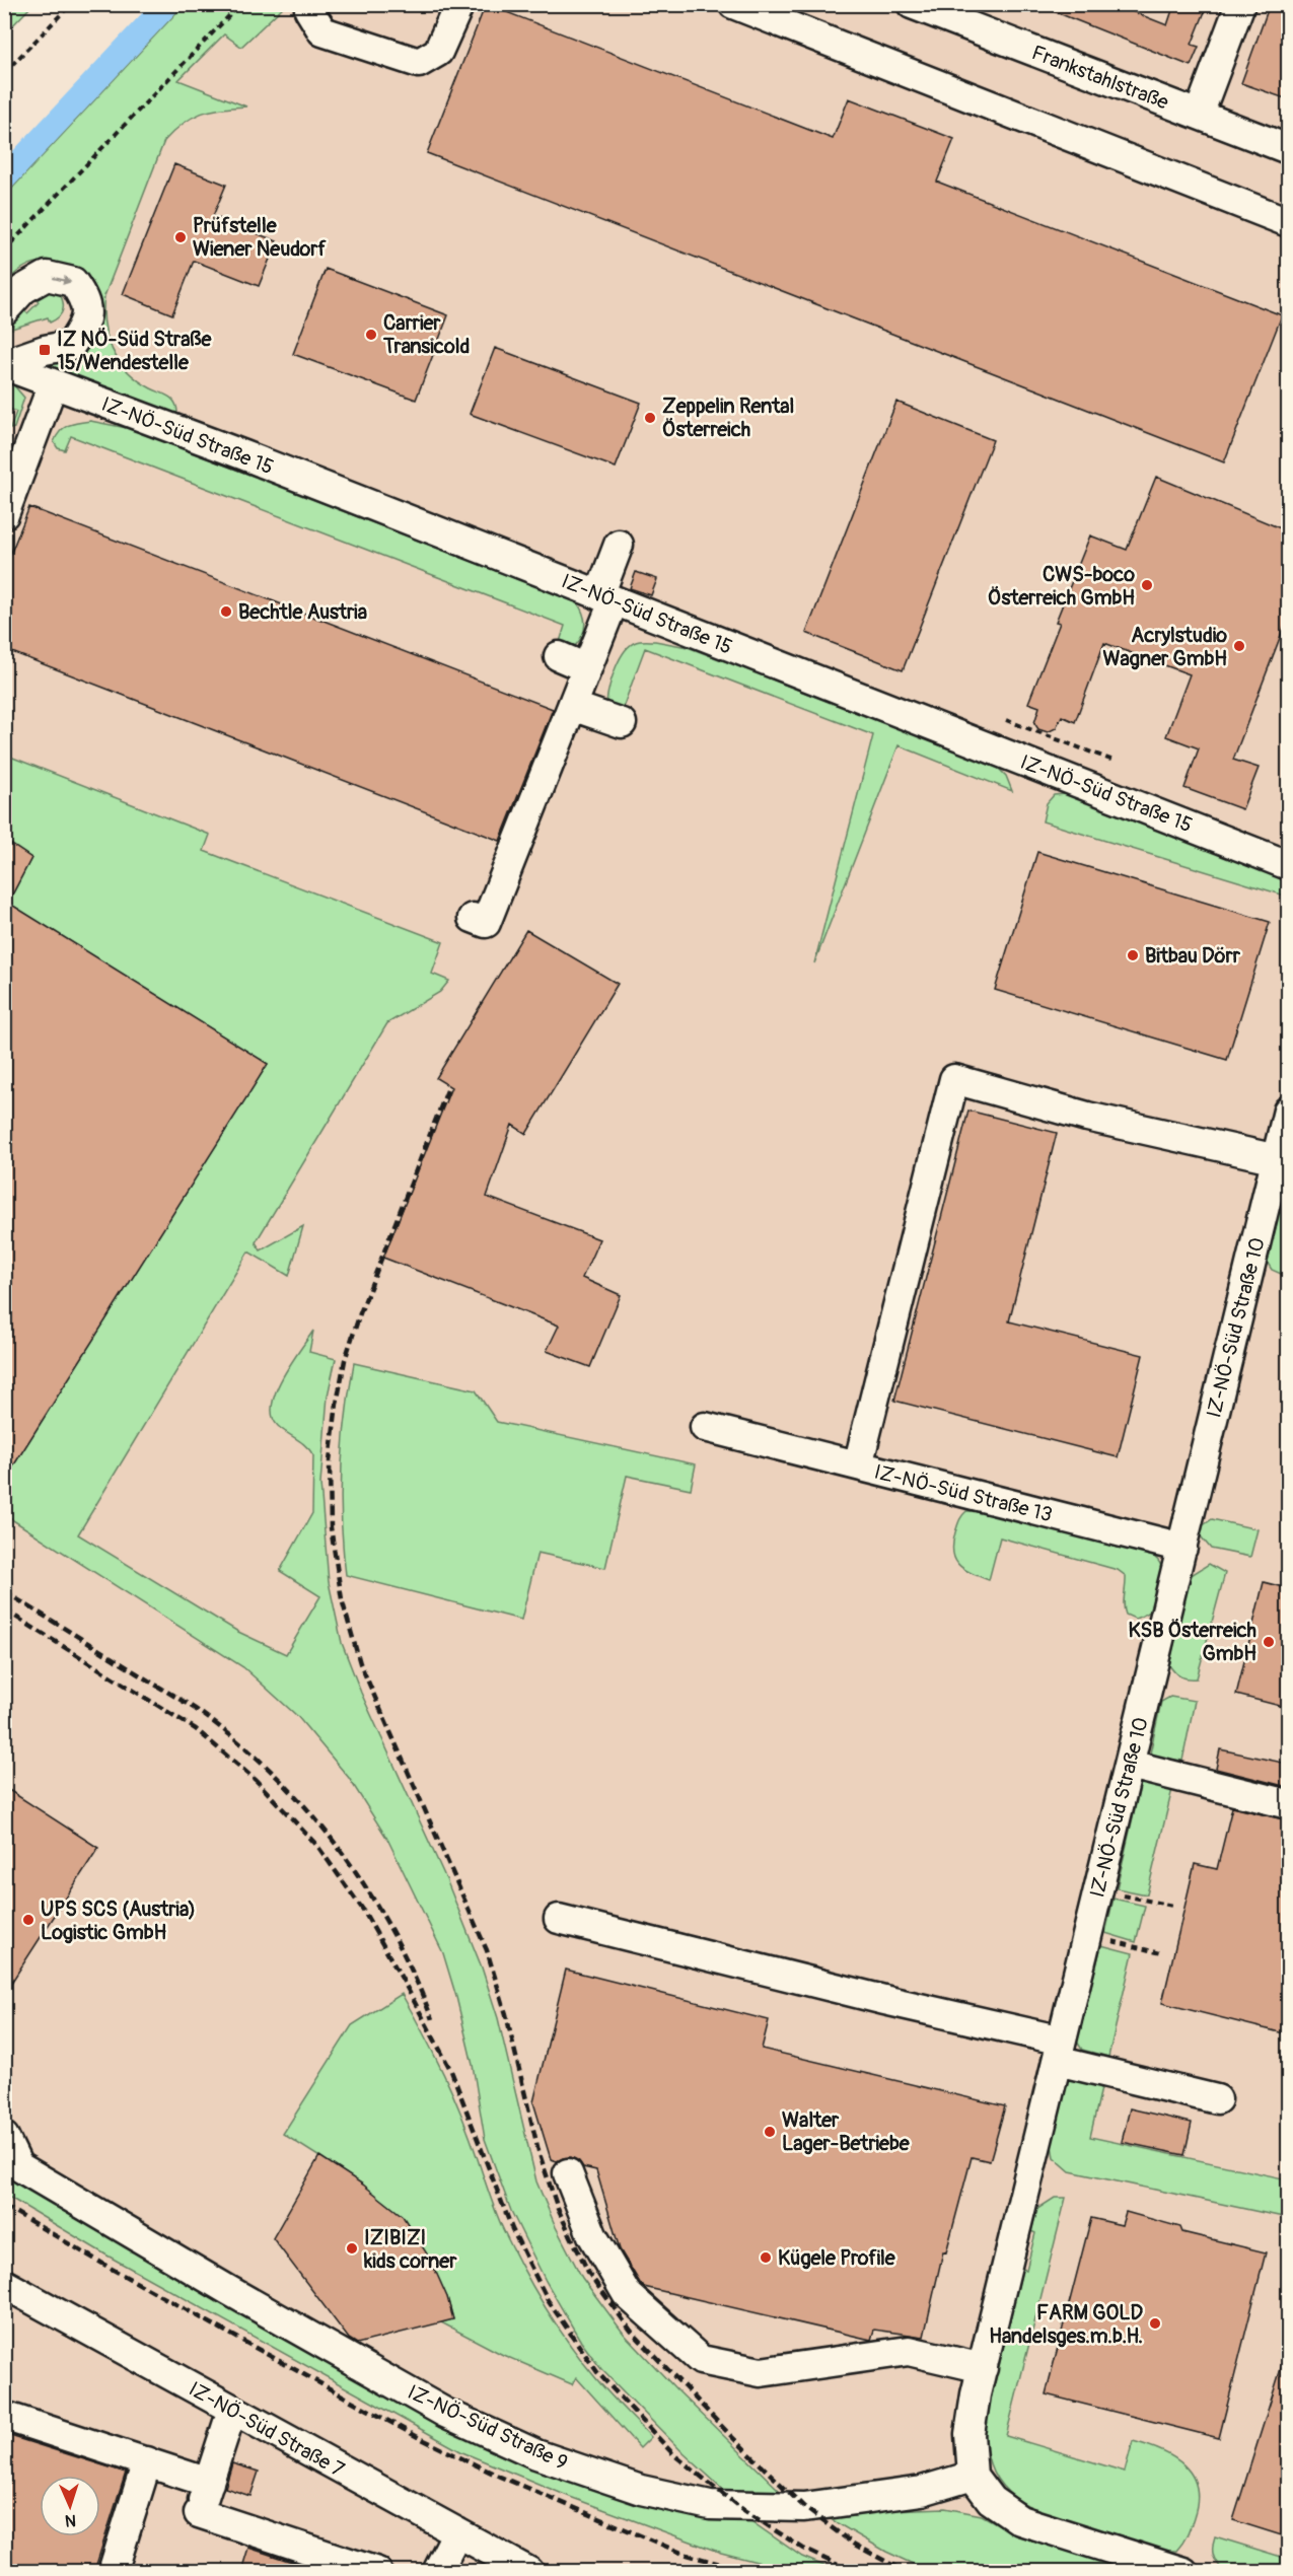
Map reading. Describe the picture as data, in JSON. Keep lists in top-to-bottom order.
{
  "streets": {
    "street": [
      "Frankstahlstraße",
      "IZ-NÖ-Süd Straße 15",
      "IZ-NÖ-Süd Straße 10",
      "IZ-NÖ-Süd Straße 13",
      "IZ-NÖ-Süd Straße 9",
      "IZ-NÖ-Süd Straße 7"
    ]
  },
  "crossings": [
    ["IZ-NÖ-Süd Straße 10", "IZ-NÖ-Süd Straße 13"],
    ["IZ-NÖ-Süd Straße 10", "IZ-NÖ-Süd Straße 9"]
  ],
  "places": {
    "other": [
      "Prüfstelle Wiener Neudorf",
      "Carrier Transicold",
      "Zeppelin Rental Österreich",
      "CWS-boco Österreich GmbH",
      "Bechtle Austria",
      "Acrylstudio Wagner GmbH",
      "Bitbau Dörr",
      "KSB Österreich GmbH",
      "UPS SCS (Austria) Logistic GmbH",
      "Walter Lager-Betriebe",
      "IZIBIZI kids corner",
      "Kügele Profile",
      "FARM GOLD Handelsges.m.b.H."
    ],
    "transit": ["IZ NÖ-Süd Straße 15/Wendestelle"]
  },
  "north": "bottom"
}
